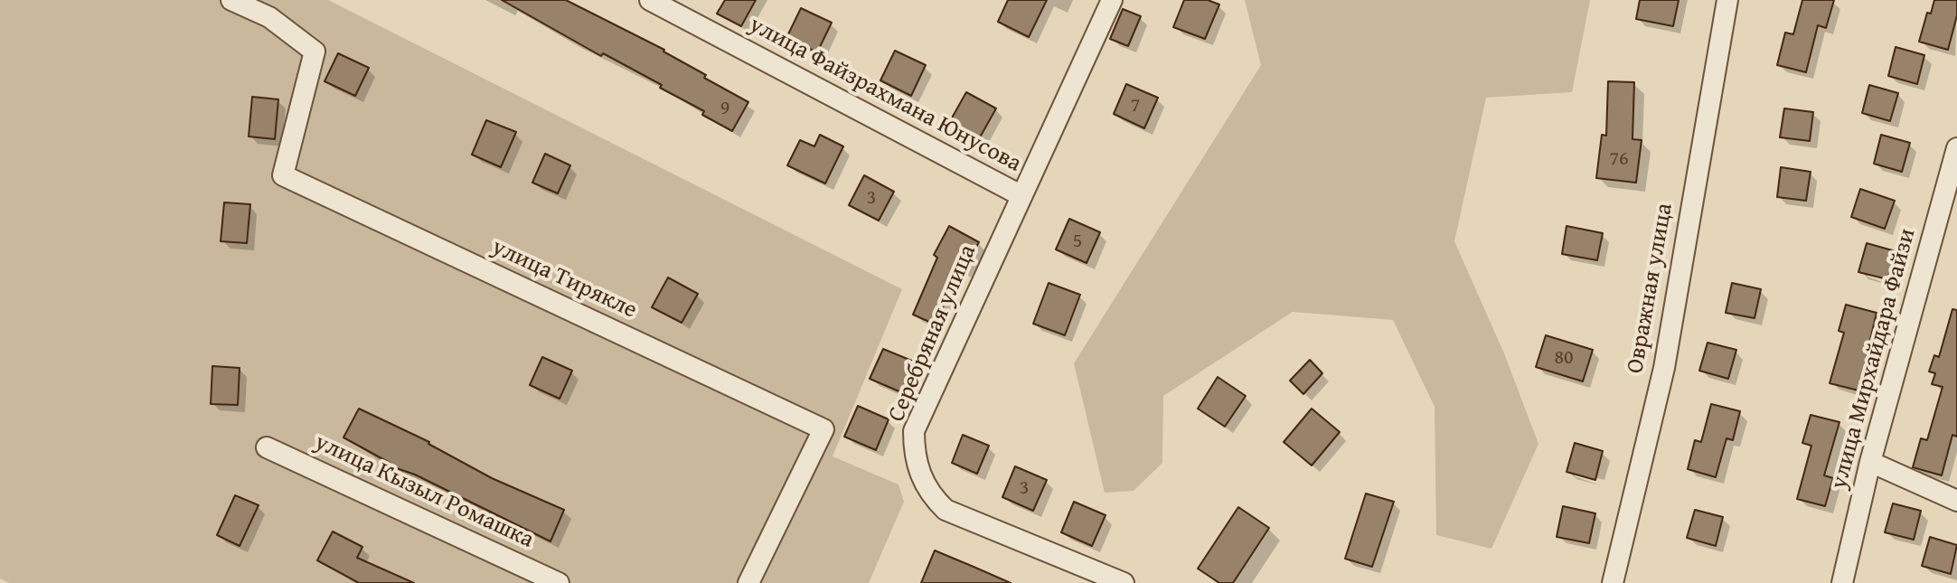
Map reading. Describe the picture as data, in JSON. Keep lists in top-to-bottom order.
{
  "streets": {
    "street": [
      "улица Файзрахмана Юнусова",
      "улица Тирякле",
      "Овражная улица",
      "Серебряная улица",
      "улица Мирхайдара Файзи",
      "улица Кызыл Ромашка"
    ]
  },
  "crossings": [
    ["улица Файзрахмана Юнусова", "Серебряная улица"]
  ],
  "house_numbers": [
    "7",
    "9",
    "76",
    "3",
    "5",
    "80",
    "3"
  ]
}
